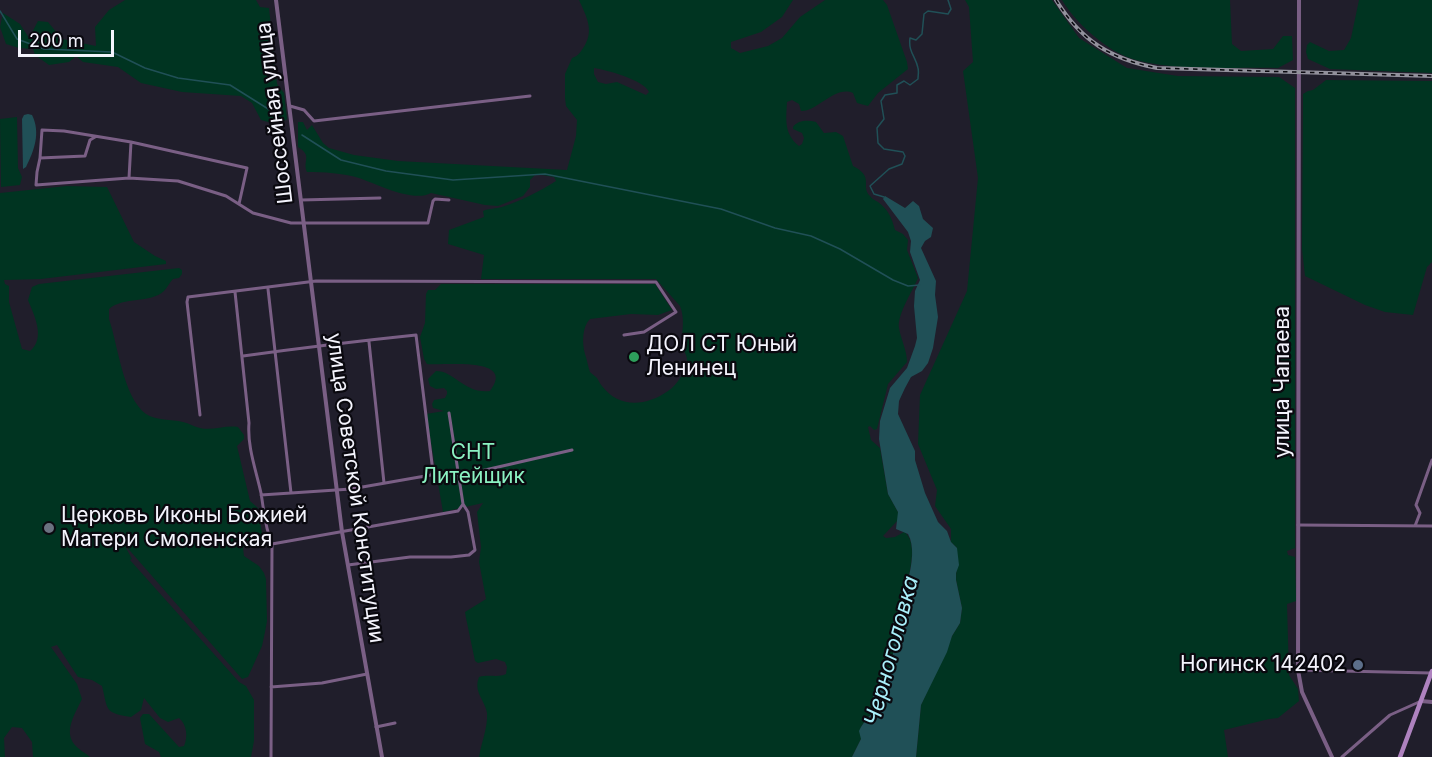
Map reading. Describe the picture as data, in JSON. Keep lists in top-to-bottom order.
{
  "streets": {
    "street": ["Шоссейная улица", "улица Чапаева", "улица Советской Конституции"]
  },
  "crossings": [
    ["Шоссейная улица", "улица Советской Конституции"]
  ],
  "water": ["Черноголовка"],
  "parks": ["СНТ Литейщик"],
  "places": ["ДОЛ СТ Юный Ленинец", "Церковь Иконы Божией Матери Смоленская", "Ногинск 142402"],
  "scale_bar": "200 m"
}
